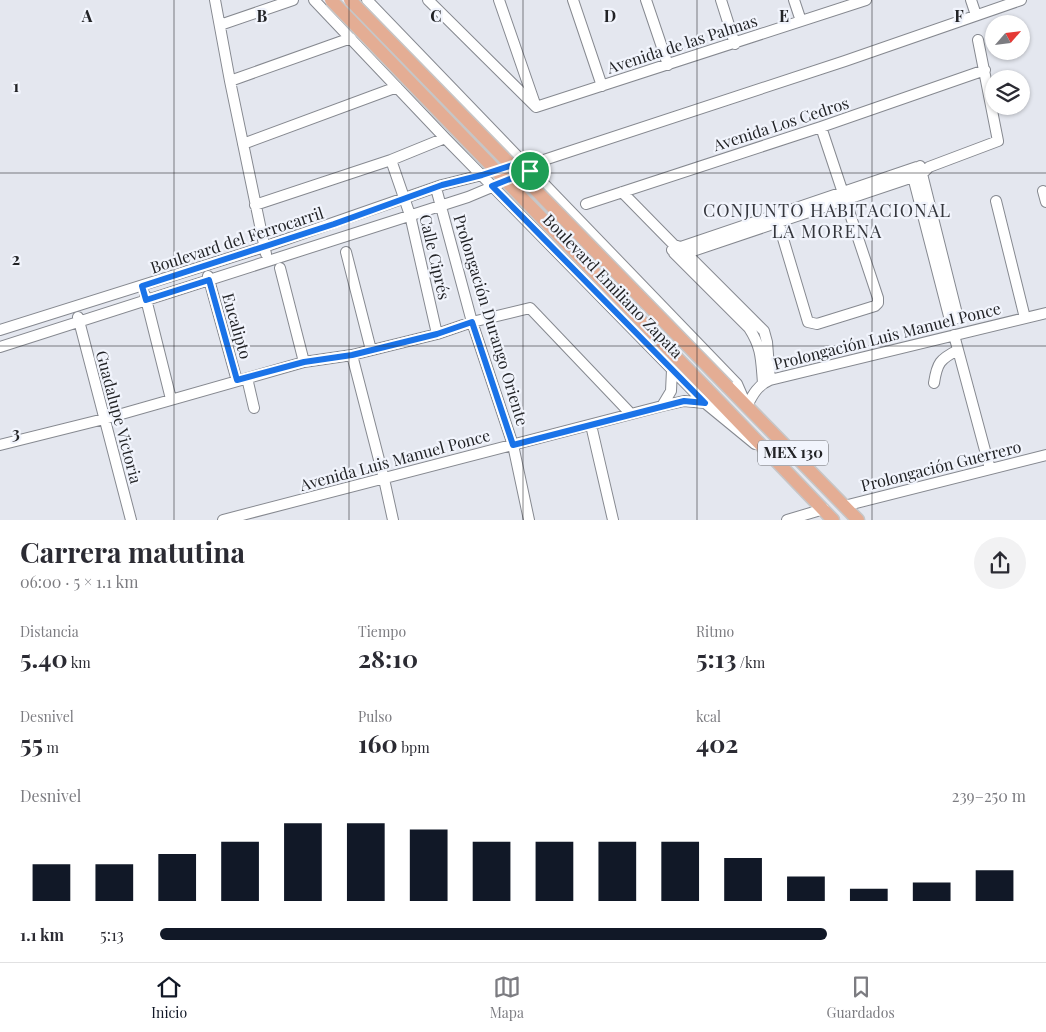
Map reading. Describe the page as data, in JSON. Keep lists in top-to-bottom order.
{
  "streets": {
    "main road": ["Boulevard Emiliano Zapata", "MEX 130"],
    "street": [
      "Avenida de las Palmas",
      "Avenida Los Cedros",
      "Boulevard del Ferrocarril",
      "Calle Ciprés",
      "Prolongación Durango Oriente",
      "Eucalipto",
      "Prolongación Luis Manuel Ponce",
      "Guadalupe Victoria",
      "Avenida Luis Manuel Ponce",
      "Prolongación Guerrero"
    ]
  },
  "crossings": [
    ["Boulevard del Ferrocarril", "Calle Ciprés"],
    ["Boulevard del Ferrocarril", "Boulevard Emiliano Zapata"],
    ["Boulevard del Ferrocarril", "Prolongación Durango Oriente"],
    ["Boulevard del Ferrocarril", "Eucalipto"],
    ["Boulevard del Ferrocarril", "Guadalupe Victoria"],
    ["Boulevard Emiliano Zapata", "Prolongación Luis Manuel Ponce"],
    ["Boulevard Emiliano Zapata", "Avenida Luis Manuel Ponce"],
    ["Boulevard Emiliano Zapata", "Prolongación Guerrero"],
    ["Prolongación Durango Oriente", "Avenida Luis Manuel Ponce"]
  ],
  "districts": ["CONJUNTO HABITACIONAL LA MORENA"],
  "north": "top right",
  "page": {
    "heading": ["Carrera matutina", "06:00 · 5 × 1.1 km"],
    "stats": [
      ["Distancia", "5.40 km"],
      ["Tiempo", "28:10"],
      ["Ritmo", "5:13 /km"],
      ["Desnivel", "55 m"],
      ["Pulso", "160 bpm"],
      ["kcal", "402"]
    ],
    "chart": ["Desnivel", "239–250 m"],
    "list": [
      {
        "name": "1.1 km",
        "note": "5:13"
      }
    ],
    "tabs": ["Inicio", "Mapa", "Guardados"]
  },
  "grid": {
    "columns": [
      "A",
      "B",
      "C",
      "D",
      "E",
      "F"
    ],
    "rows": ["1", "2", "3"]
  }
}
